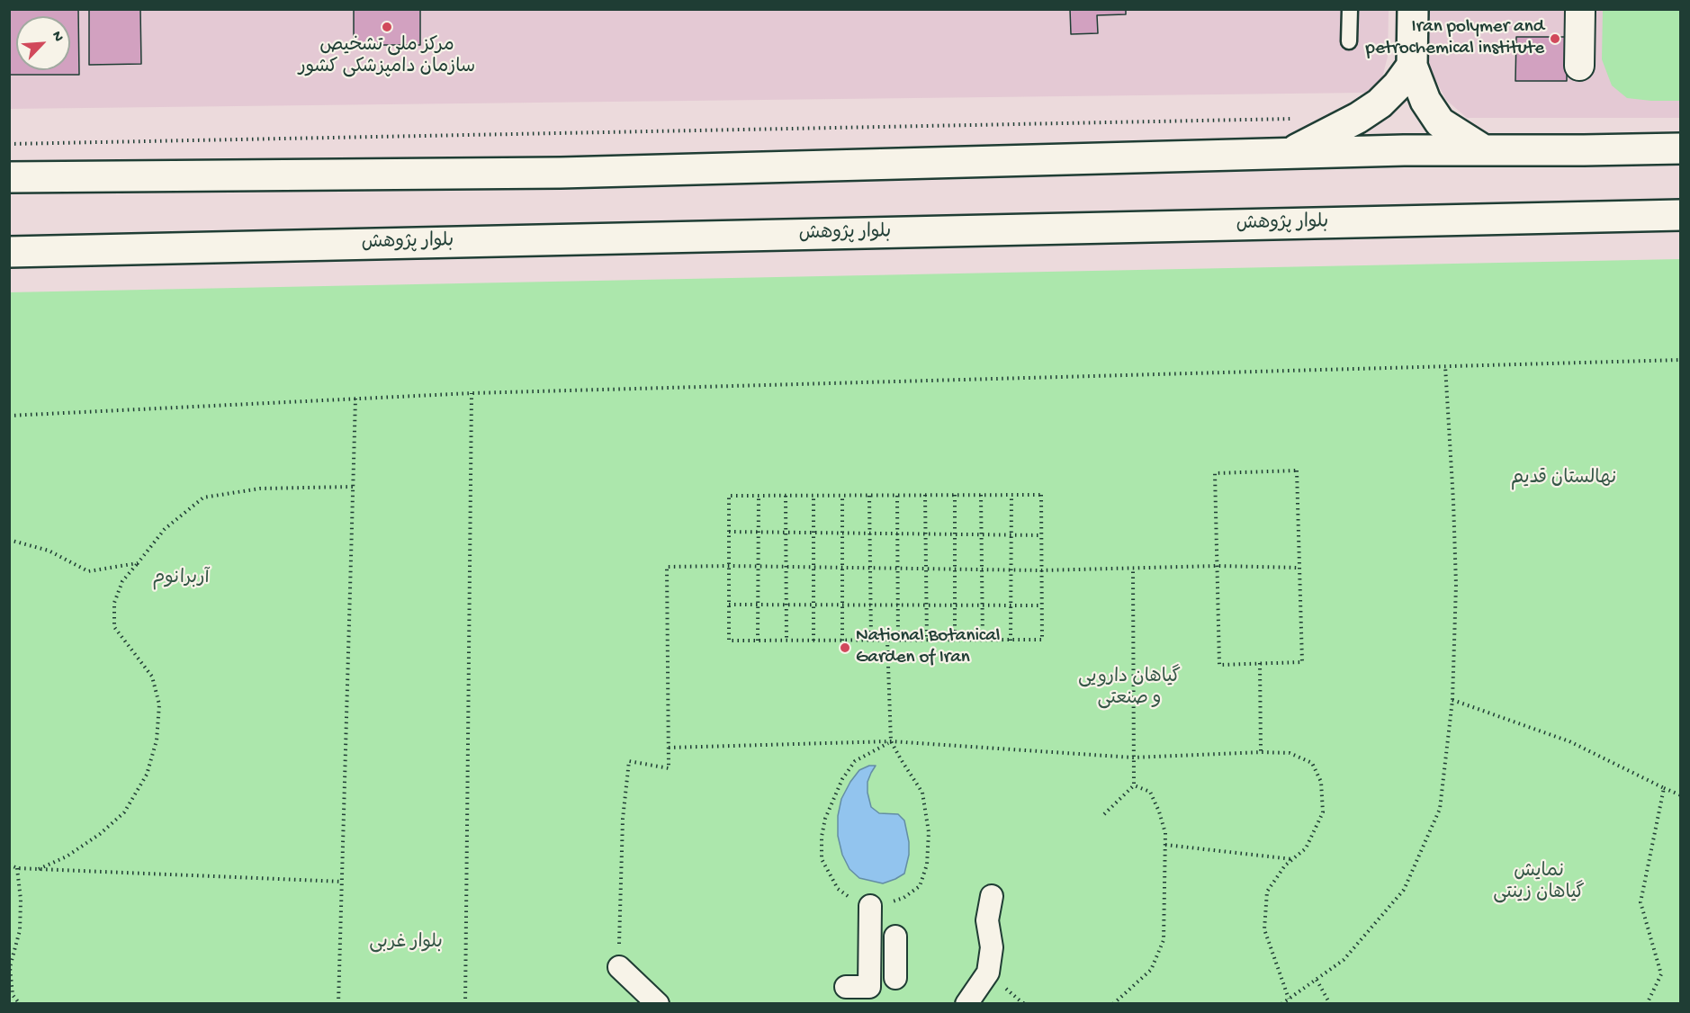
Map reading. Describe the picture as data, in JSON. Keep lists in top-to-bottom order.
{
  "streets": {
    "street": ["بلوار پژوهش"]
  },
  "parks": [
    "نهالستان قدیم",
    "آربرانوم",
    "گیاهان دارویی و صنعتی",
    "نمایش گیاهان زینتی",
    "بلوار غربی"
  ],
  "places": ["مرکز ملی تشخیص سازمان دامپزشکی کشور", "Iran polymer and petrochemical institute", "National Botanical Garden of Iran"],
  "north": "top right"
}
